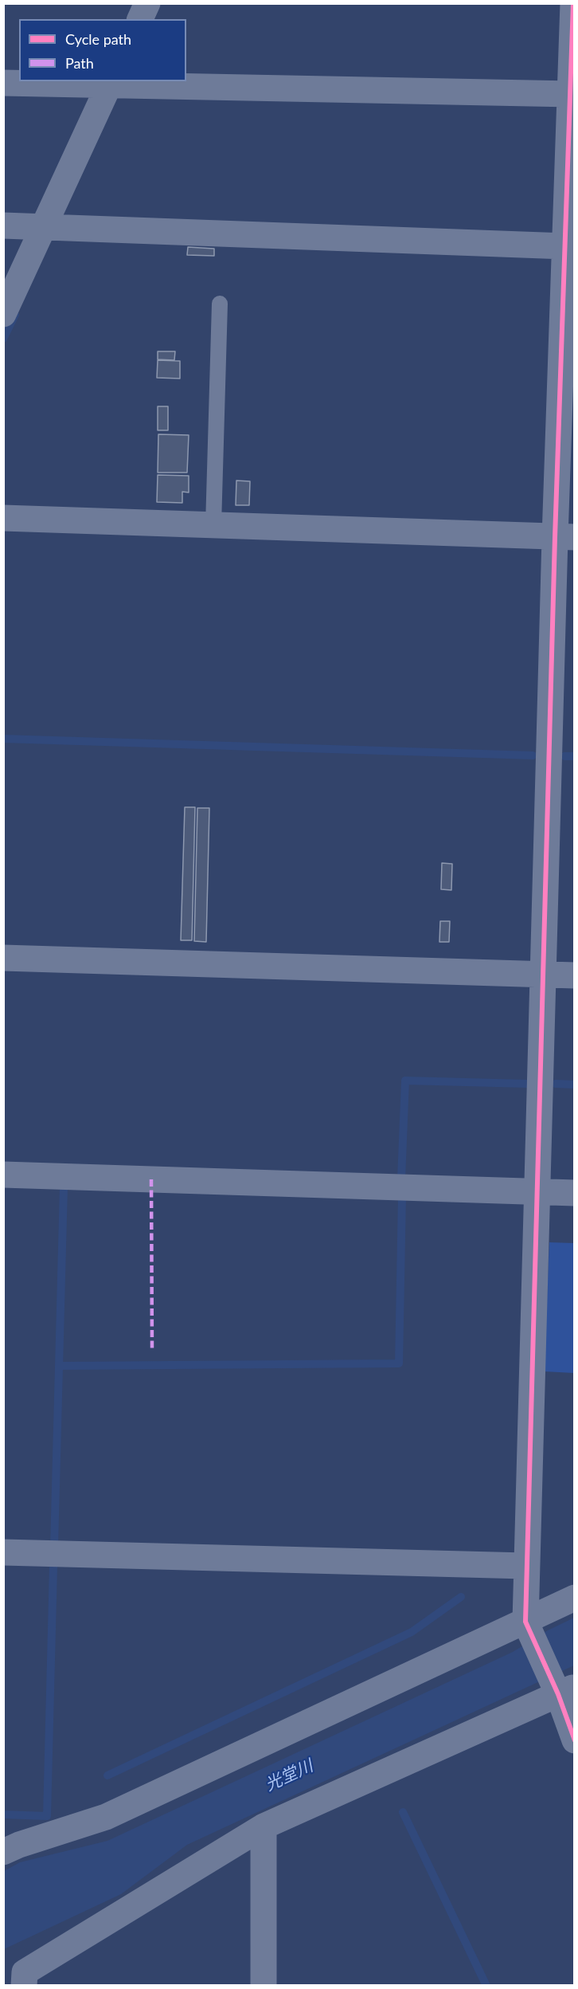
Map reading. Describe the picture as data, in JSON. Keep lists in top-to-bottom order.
{
  "water": ["光堂川"],
  "legend": ["Cycle path", "Path"]
}
